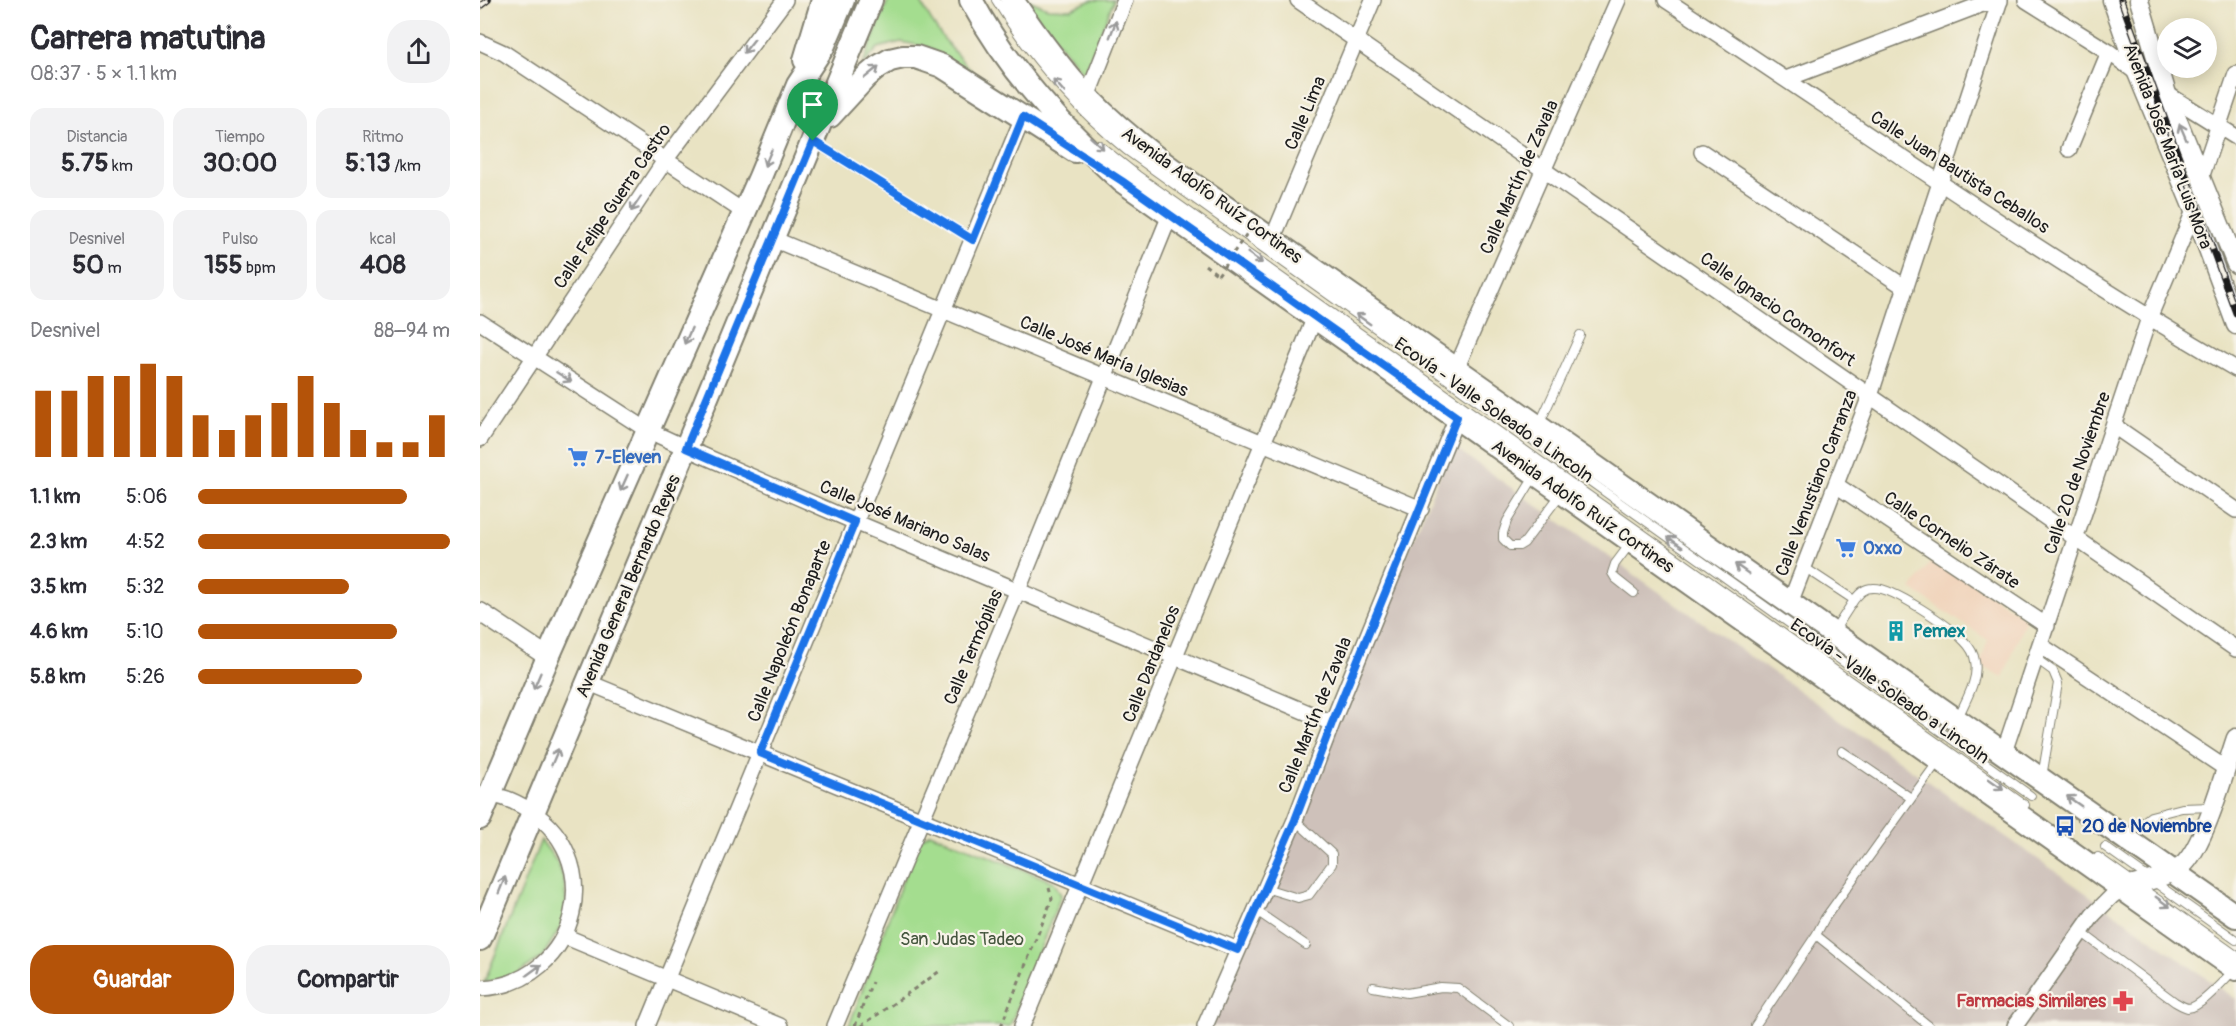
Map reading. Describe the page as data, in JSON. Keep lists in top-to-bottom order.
{
  "streets": {
    "main road": ["Avenida Adolfo Ruíz Cortines", "Avenida General Bernardo Reyes"],
    "street": [
      "Calle Lima",
      "Avenida José María Luis Mora",
      "Calle Juan Bautista Ceballos",
      "Calle Martín de Zavala",
      "Calle Felipe Guerra Castro",
      "Calle Ignacio Comonfort",
      "Calle José María Iglesias",
      "Calle 20 de Noviembre",
      "Calle Venustiano Carranza",
      "Calle José Mariano Salas",
      "Calle Cornelio Zárate",
      "Calle Napoleón Bonaparte",
      "Calle Termópilas",
      "Calle Dardanelos"
    ],
    "lane": ["Ecovía - Valle Soleado a Lincoln"]
  },
  "crossings": [
    ["Calle Lima", "Avenida Adolfo Ruíz Cortines"],
    ["Calle Lima", "Calle Ignacio Comonfort"],
    ["Avenida José María Luis Mora", "Calle 20 de Noviembre"],
    ["Calle Juan Bautista Ceballos", "Calle 20 de Noviembre"],
    ["Calle Juan Bautista Ceballos", "Calle Venustiano Carranza"],
    ["Calle Martín de Zavala", "Avenida Adolfo Ruíz Cortines"],
    ["Calle Martín de Zavala", "Calle Ignacio Comonfort"],
    ["Calle Martín de Zavala", "Calle José María Iglesias"],
    ["Calle Martín de Zavala", "Calle José Mariano Salas"],
    ["Avenida Adolfo Ruíz Cortines", "Calle 20 de Noviembre"],
    ["Avenida Adolfo Ruíz Cortines", "Calle Venustiano Carranza"],
    ["Avenida Adolfo Ruíz Cortines", "Calle Termópilas"],
    ["Avenida Adolfo Ruíz Cortines", "Calle Dardanelos"],
    ["Calle Felipe Guerra Castro", "Calle José Mariano Salas"],
    ["Calle Ignacio Comonfort", "Calle 20 de Noviembre"],
    ["Calle Ignacio Comonfort", "Calle Venustiano Carranza"],
    ["Calle José María Iglesias", "Avenida General Bernardo Reyes"],
    ["Calle José María Iglesias", "Calle Napoleón Bonaparte"],
    ["Calle José María Iglesias", "Calle Termópilas"],
    ["Calle José María Iglesias", "Calle Dardanelos"],
    ["Calle 20 de Noviembre", "Calle Cornelio Zárate"],
    ["Calle Venustiano Carranza", "Calle Cornelio Zárate"],
    ["Calle José Mariano Salas", "Avenida General Bernardo Reyes"],
    ["Calle José Mariano Salas", "Calle Napoleón Bonaparte"],
    ["Calle José Mariano Salas", "Calle Termópilas"],
    ["Calle José Mariano Salas", "Calle Dardanelos"]
  ],
  "one_way": ["Calle Felipe Guerra Castro"],
  "parks": ["San Judas Tadeo"],
  "places": {
    "supermarket": ["7-Eleven", "Oxxo"],
    "building": ["Pemex"],
    "bus stop": ["20 de Noviembre"],
    "pharmacy": ["Farmacias Similares"]
  },
  "page": {
    "heading": ["Carrera matutina", "08:37 · 5 × 1.1 km"],
    "stats": [
      ["Distancia", "5.75 km"],
      ["Tiempo", "30:00"],
      ["Ritmo", "5:13 /km"],
      ["Desnivel", "50 m"],
      ["Pulso", "155 bpm"],
      ["kcal", "408"]
    ],
    "chart": ["Desnivel", "88–94 m"],
    "list": [
      {
        "name": "1.1 km",
        "note": "5:06"
      },
      {
        "name": "2.3 km",
        "note": "4:52"
      },
      {
        "name": "3.5 km",
        "note": "5:32"
      },
      {
        "name": "4.6 km",
        "note": "5:10"
      },
      {
        "name": "5.8 km",
        "note": "5:26"
      }
    ],
    "buttons": ["Guardar", "Compartir"]
  }
}
